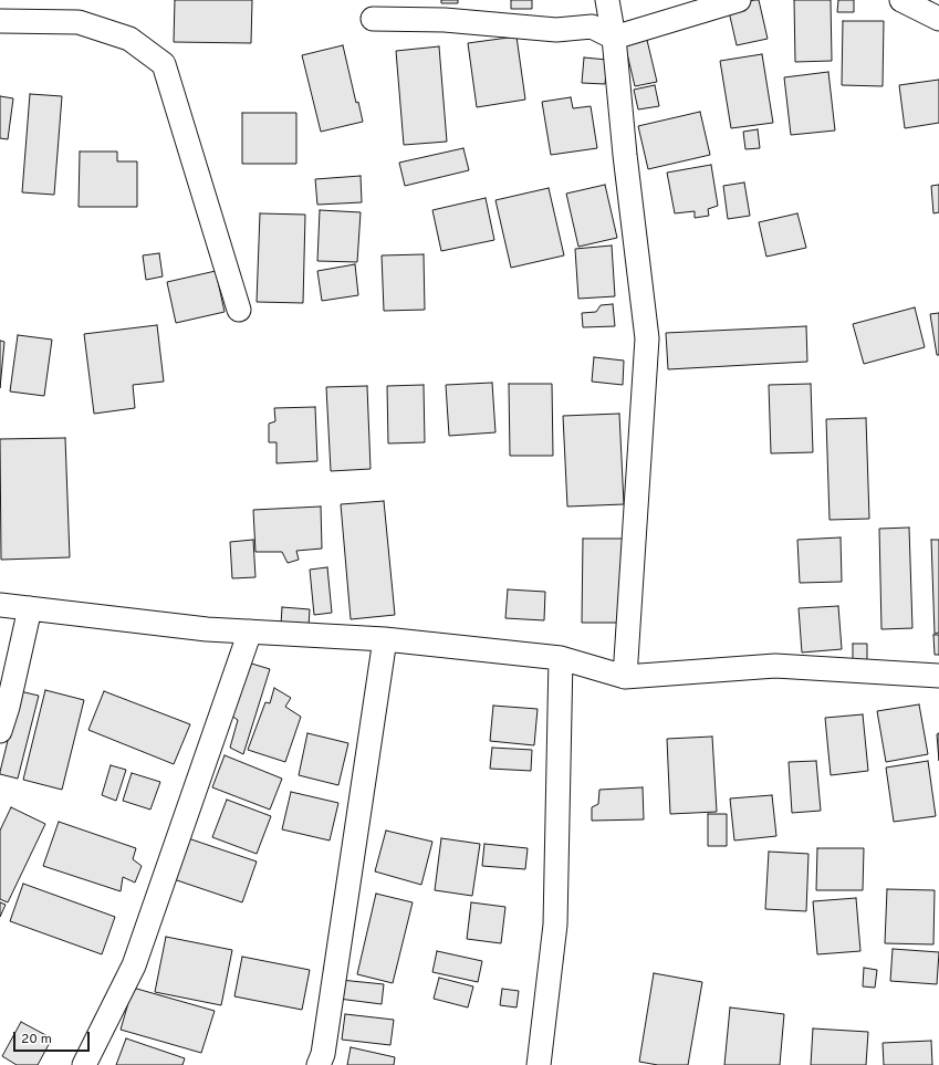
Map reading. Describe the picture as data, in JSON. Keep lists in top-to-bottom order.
{
  "scale_bar": "20 m"
}
